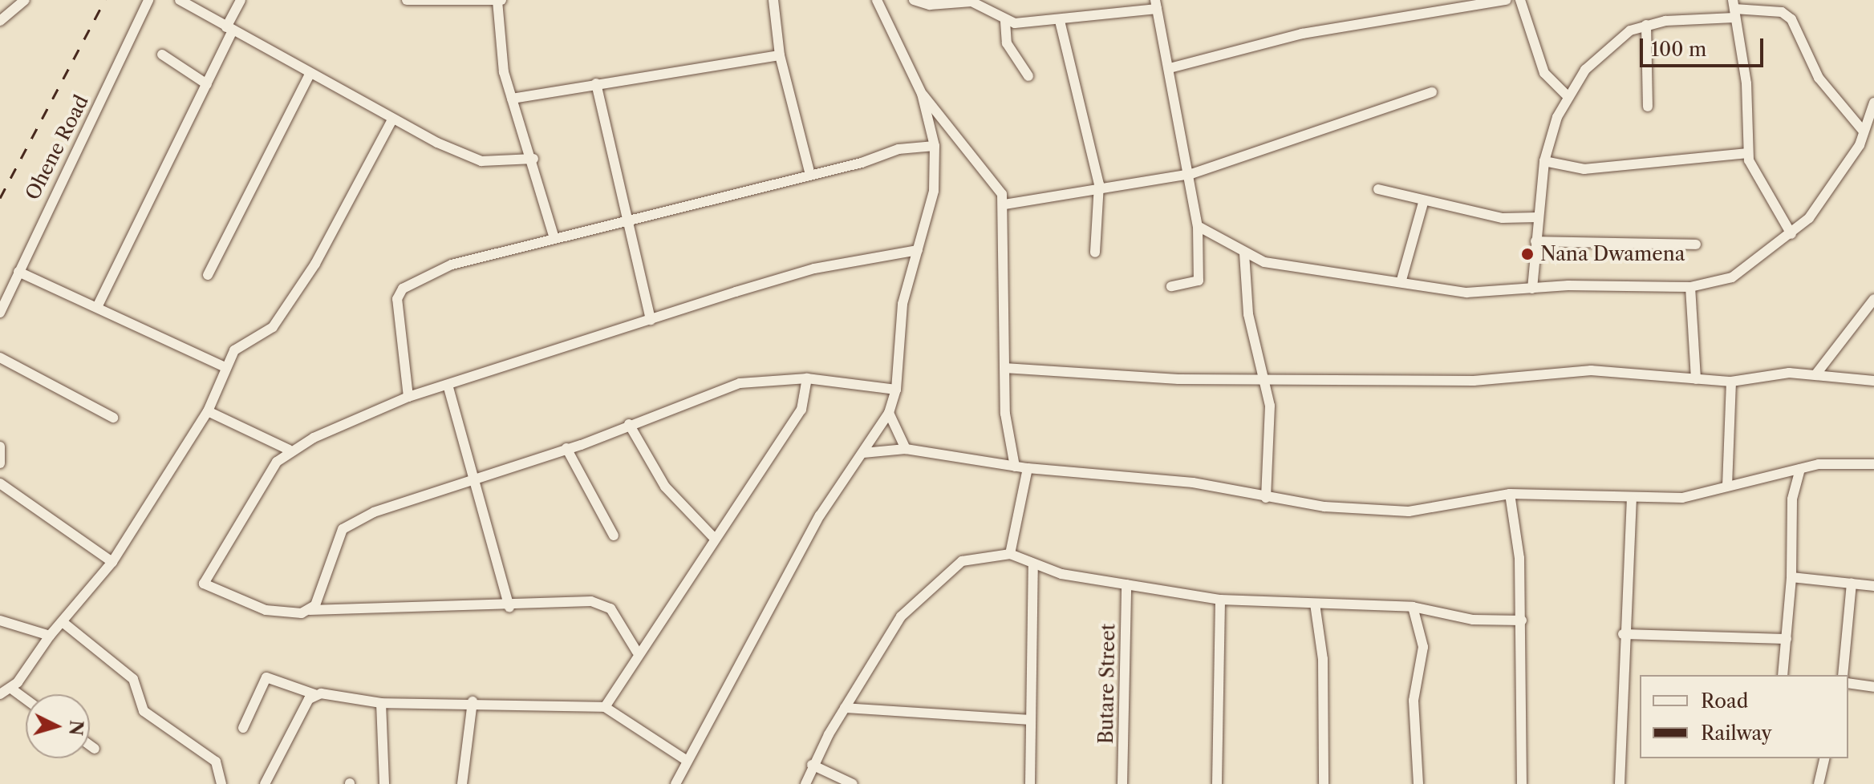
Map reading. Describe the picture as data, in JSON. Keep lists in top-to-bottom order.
{
  "streets": {
    "street": ["Ohene Road", "Butare Street"]
  },
  "places": ["Nana Dwamena"],
  "legend": ["Road", "Railway"],
  "scale_bar": "100 m",
  "north": "right"
}
